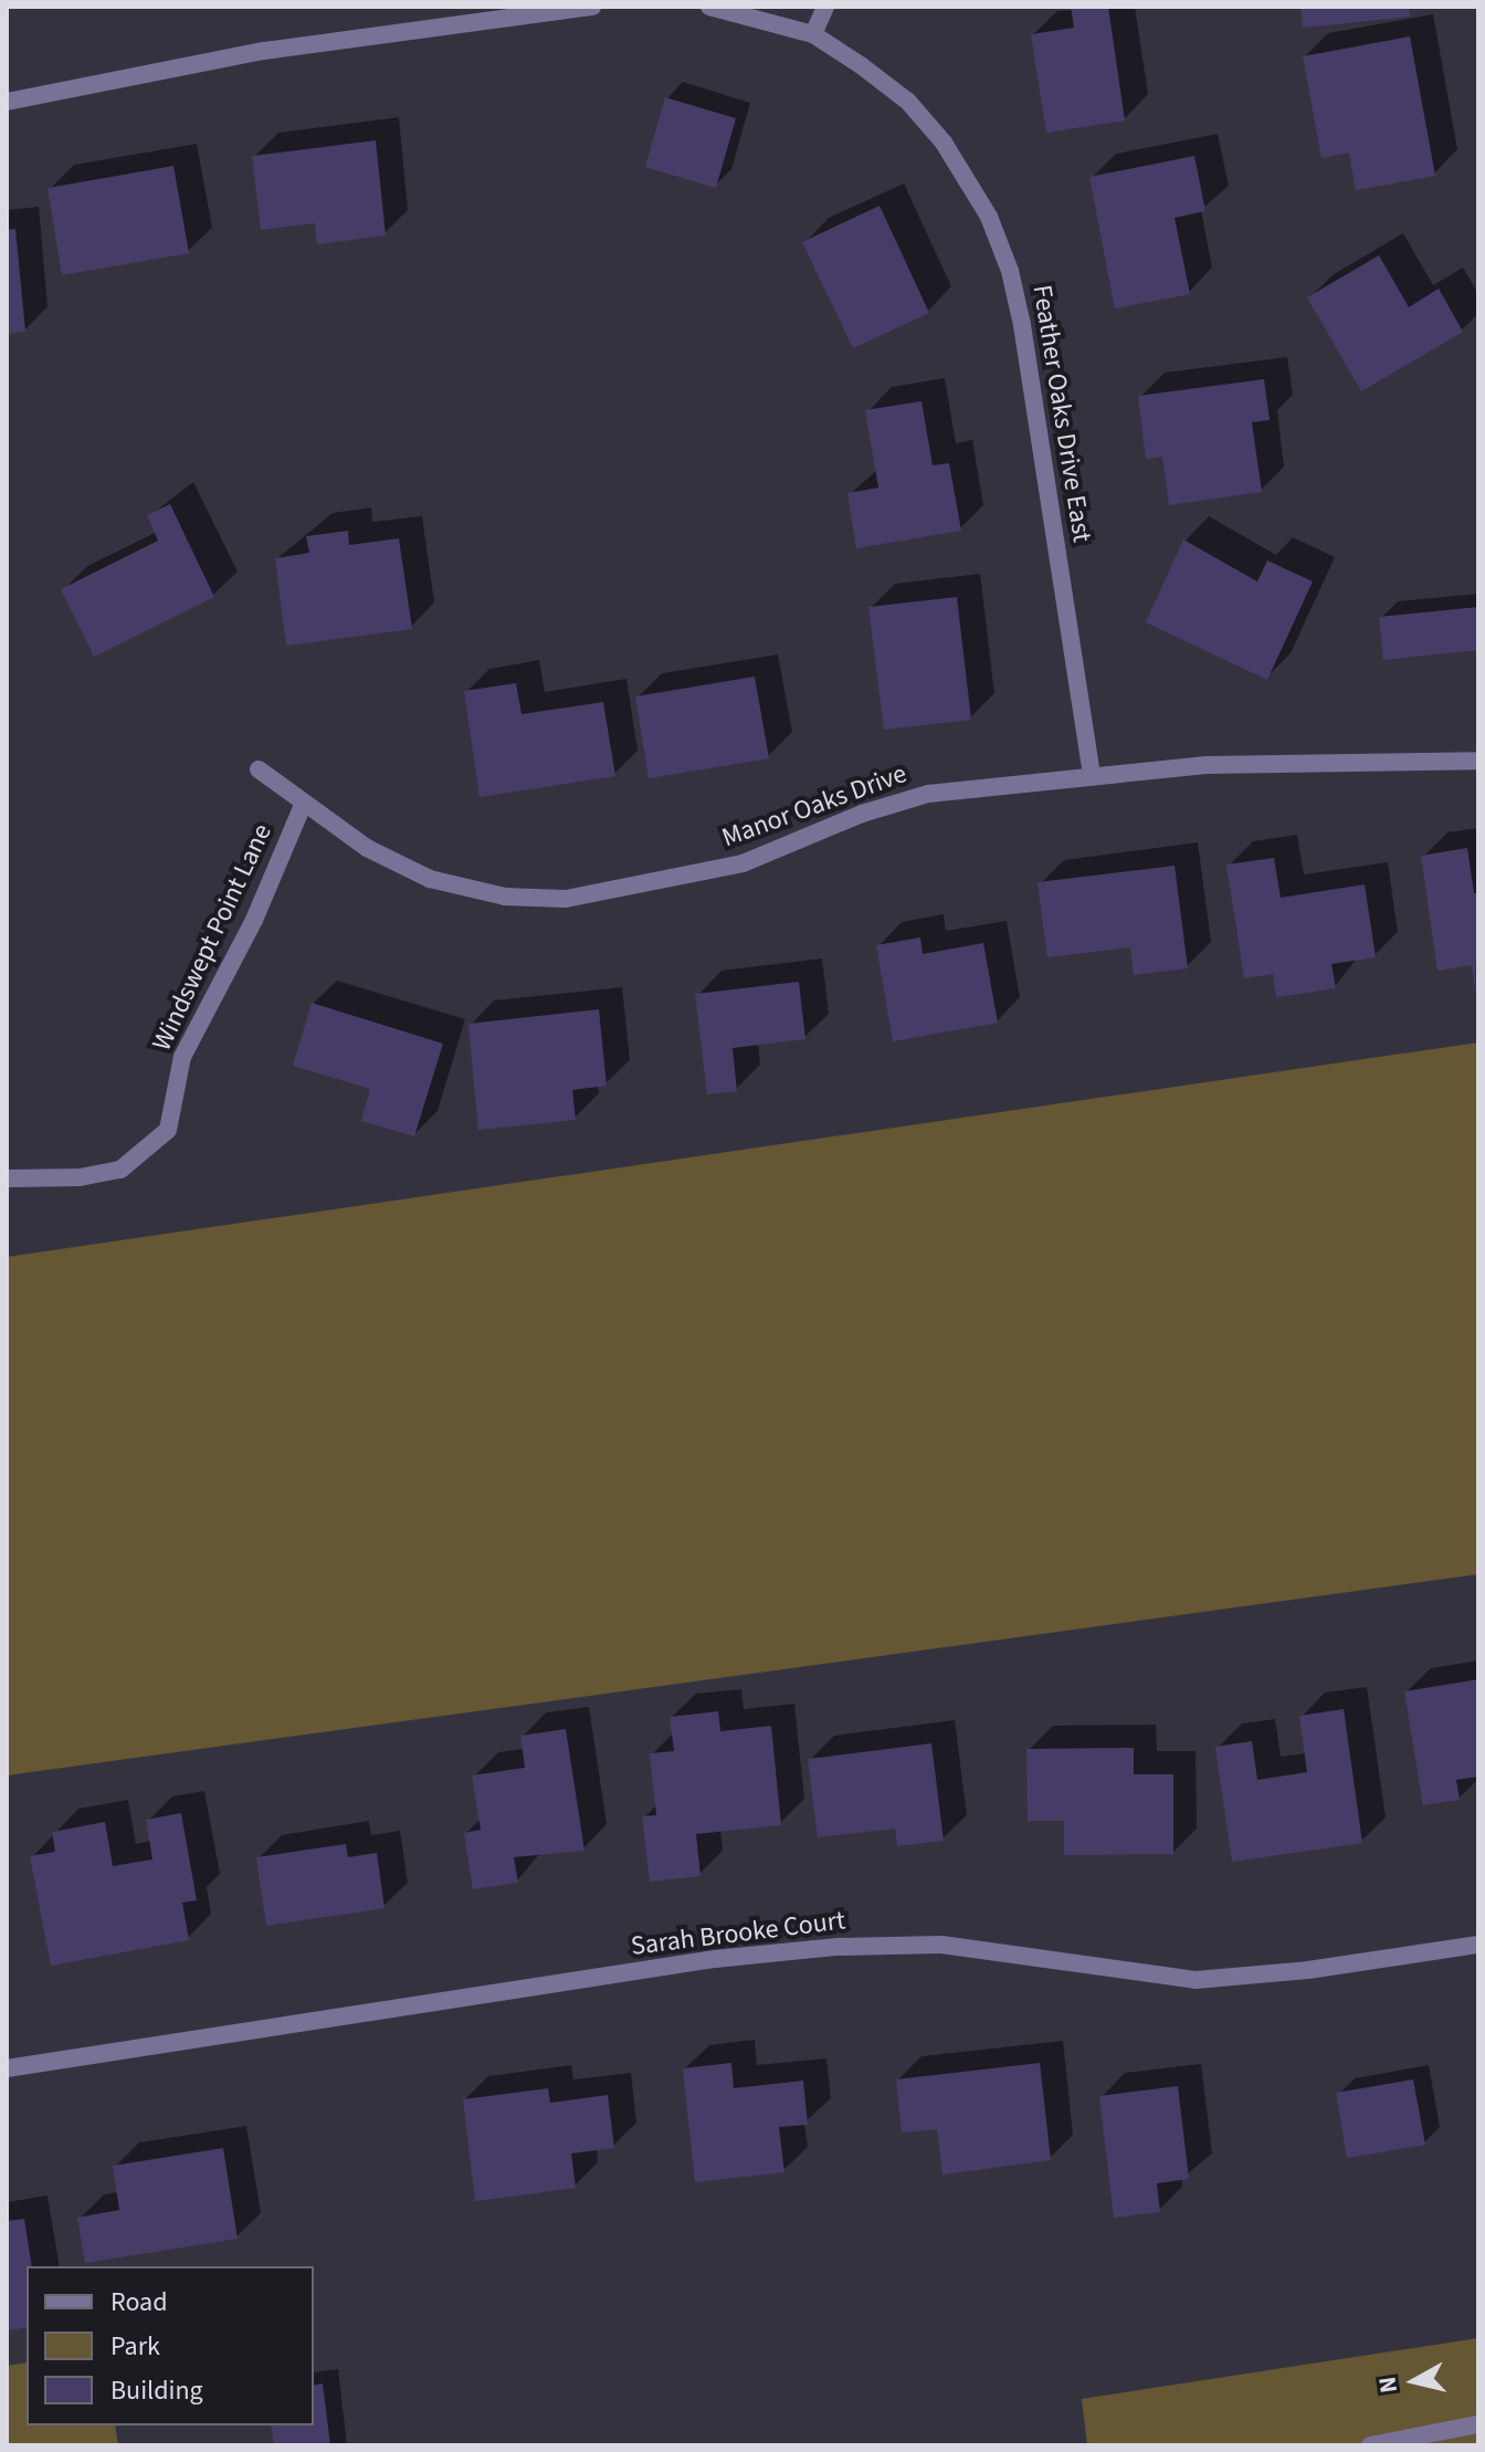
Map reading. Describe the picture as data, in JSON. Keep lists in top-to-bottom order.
{
  "streets": {
    "street": [
      "Feather Oaks Drive East",
      "Manor Oaks Drive",
      "Windswept Point Lane",
      "Sarah Brooke Court"
    ]
  },
  "crossings": [
    ["Feather Oaks Drive East", "Manor Oaks Drive"],
    ["Manor Oaks Drive", "Windswept Point Lane"]
  ],
  "legend": ["Road", "Park", "Building"],
  "north": "left"
}
